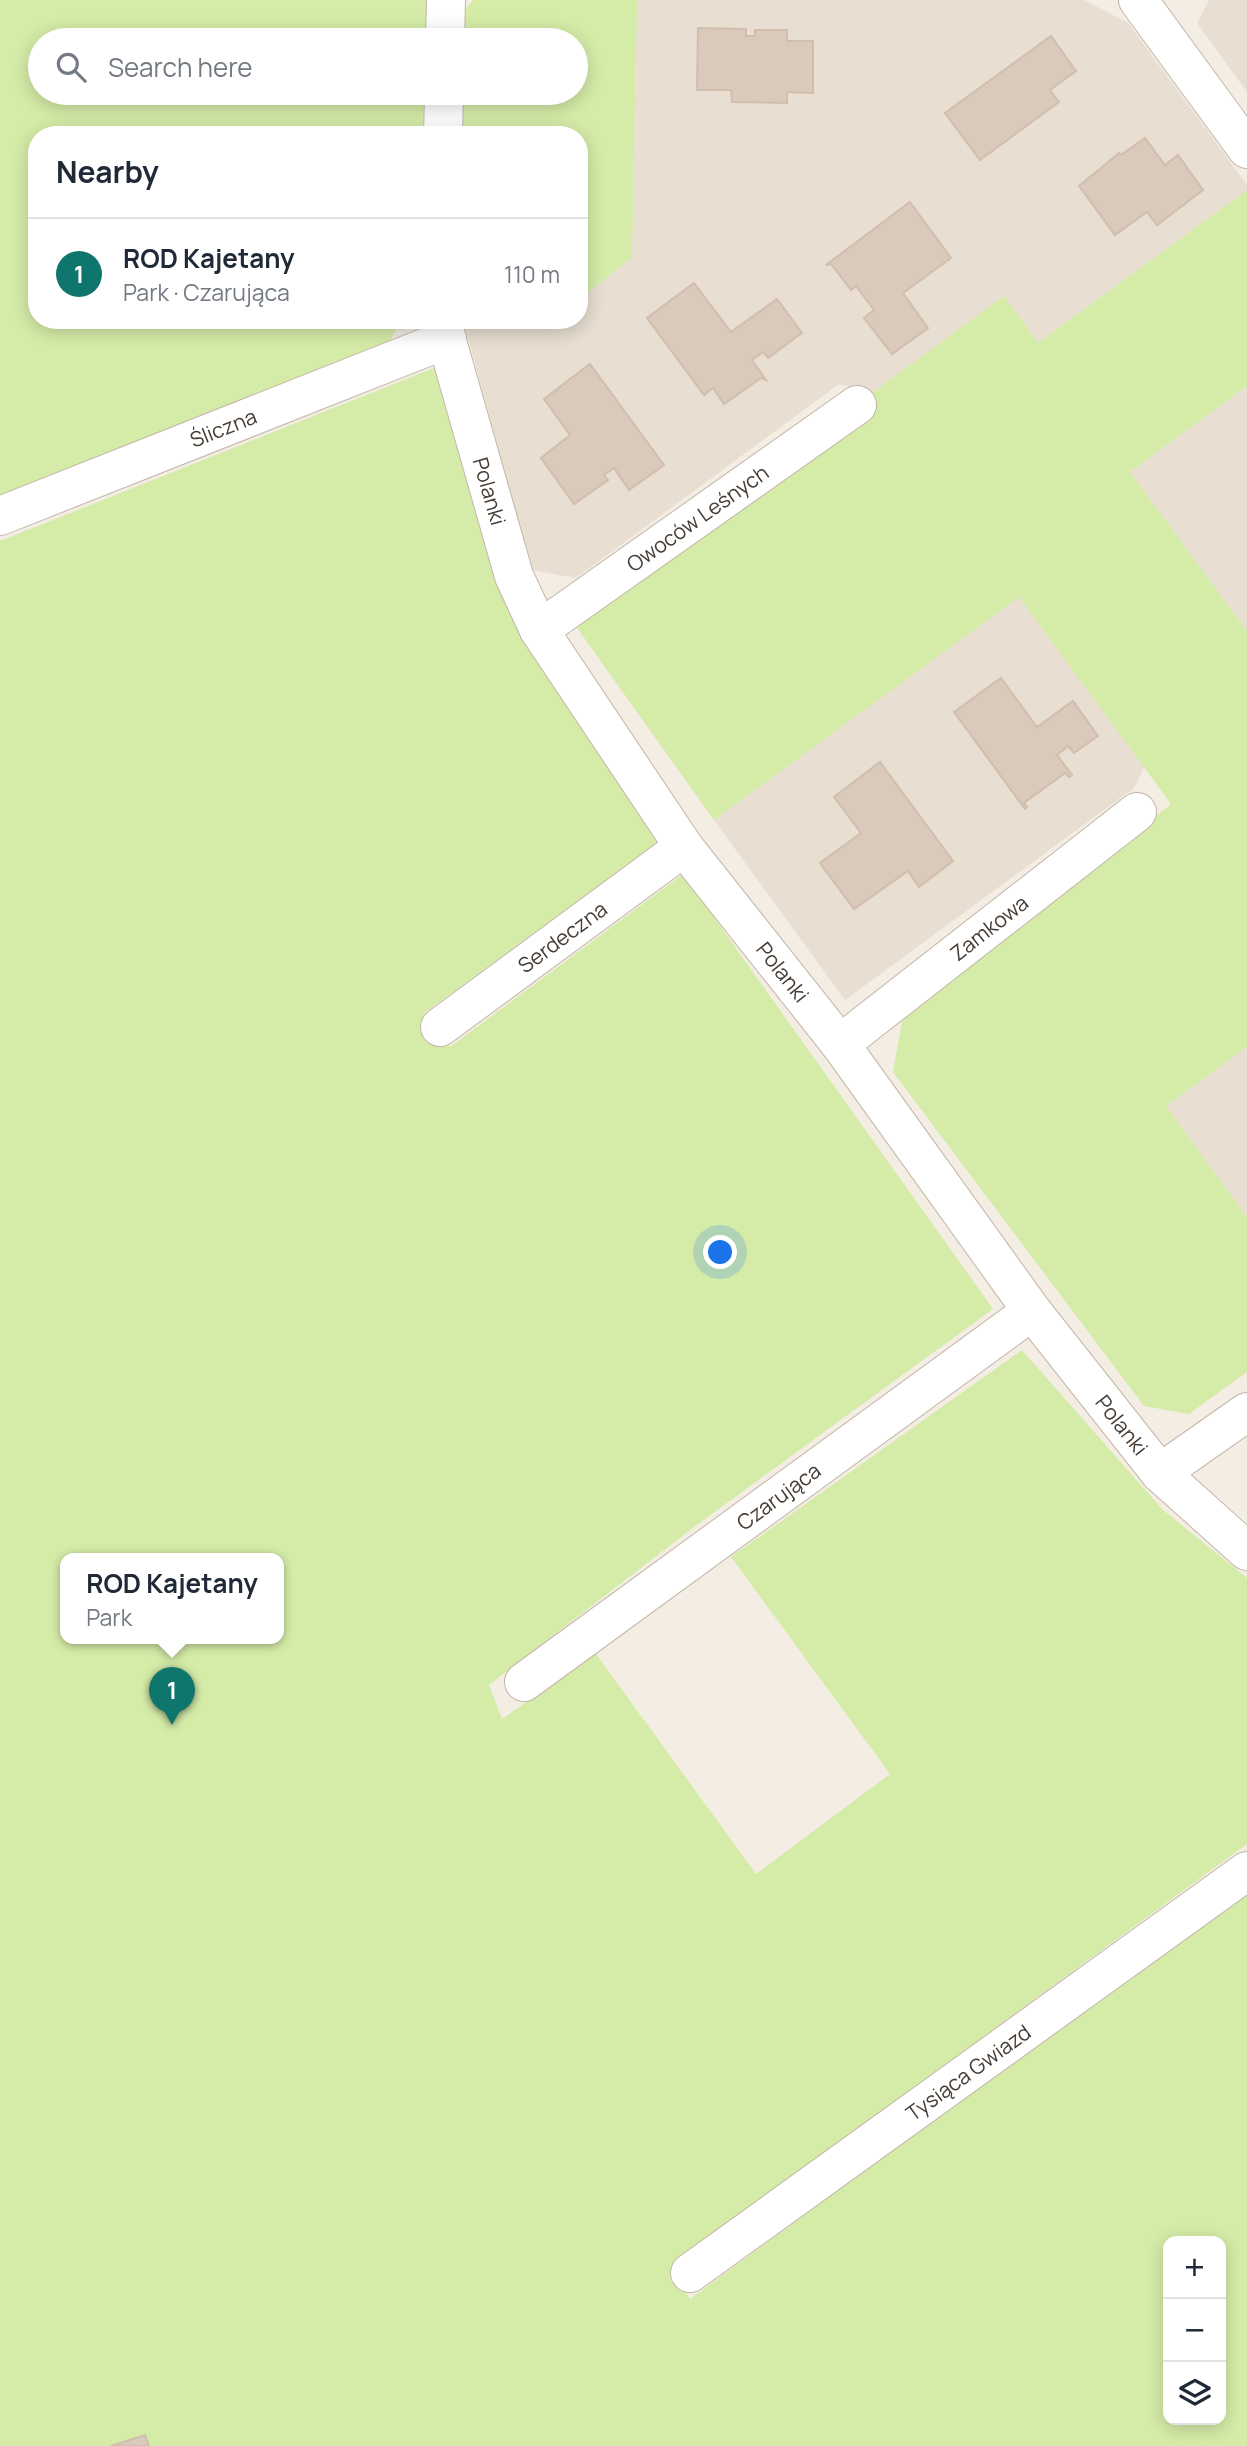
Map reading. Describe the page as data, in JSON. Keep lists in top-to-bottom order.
{
  "streets": {
    "street": [
      "Śliczna",
      "Polanki",
      "Owoców Leśnych",
      "Zamkowa",
      "Serdeczna",
      "Czarująca",
      "Tysiąca Gwiazd"
    ]
  },
  "crossings": [
    ["Śliczna", "Polanki"],
    ["Polanki", "Owoców Leśnych"],
    ["Polanki", "Zamkowa"],
    ["Polanki", "Serdeczna"],
    ["Polanki", "Czarująca"]
  ],
  "page": {
    "search": "Search here",
    "heading": "Nearby",
    "list": [
      {
        "mark": "1",
        "name": "ROD Kajetany",
        "note": "Park · Czarująca",
        "value": "110 m"
      }
    ],
    "popup": ["ROD Kajetany", "Park"],
    "pins": "1",
    "map_buttons": ["+", "−"]
  }
}
